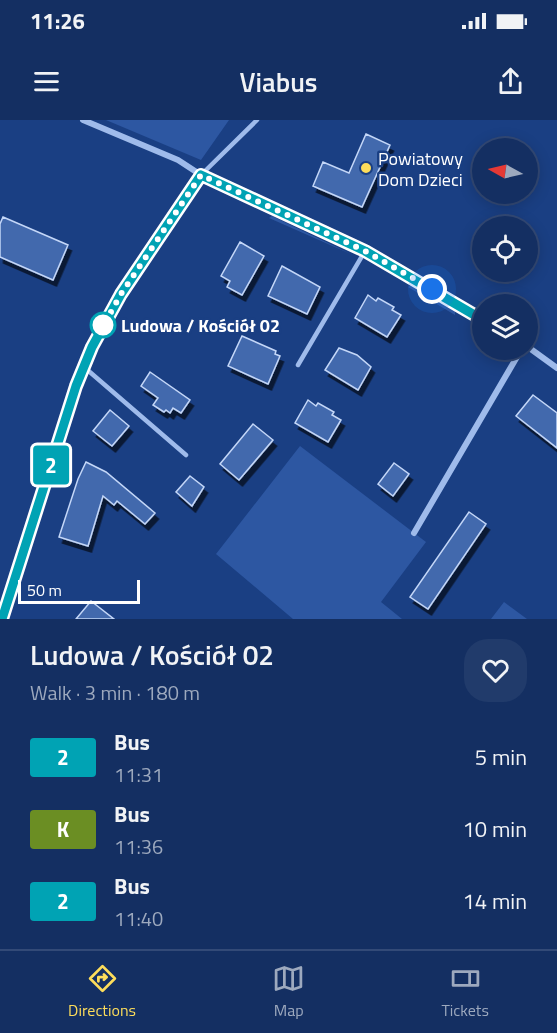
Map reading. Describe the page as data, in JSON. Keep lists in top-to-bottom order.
{
  "places": ["Powiatowy Dom Dzieci", "Ludowa / Kościół 02"],
  "lines": ["bus line 2"],
  "scale_bar": "50 m",
  "north": "left",
  "page": {
    "status": "11:26",
    "header": "Viabus",
    "on_map": "2",
    "scale": "50 m",
    "heading": ["Ludowa / Kościół 02", "Walk · 3 min · 180 m"],
    "list": [
      {
        "mark": "2",
        "name": "Bus",
        "note": "11:31",
        "value": "5 min"
      },
      {
        "mark": "K",
        "name": "Bus",
        "note": "11:36",
        "value": "10 min"
      },
      {
        "mark": "2",
        "name": "Bus",
        "note": "11:40",
        "value": "14 min"
      }
    ],
    "tabs": ["Directions", "Map", "Tickets"]
  }
}
